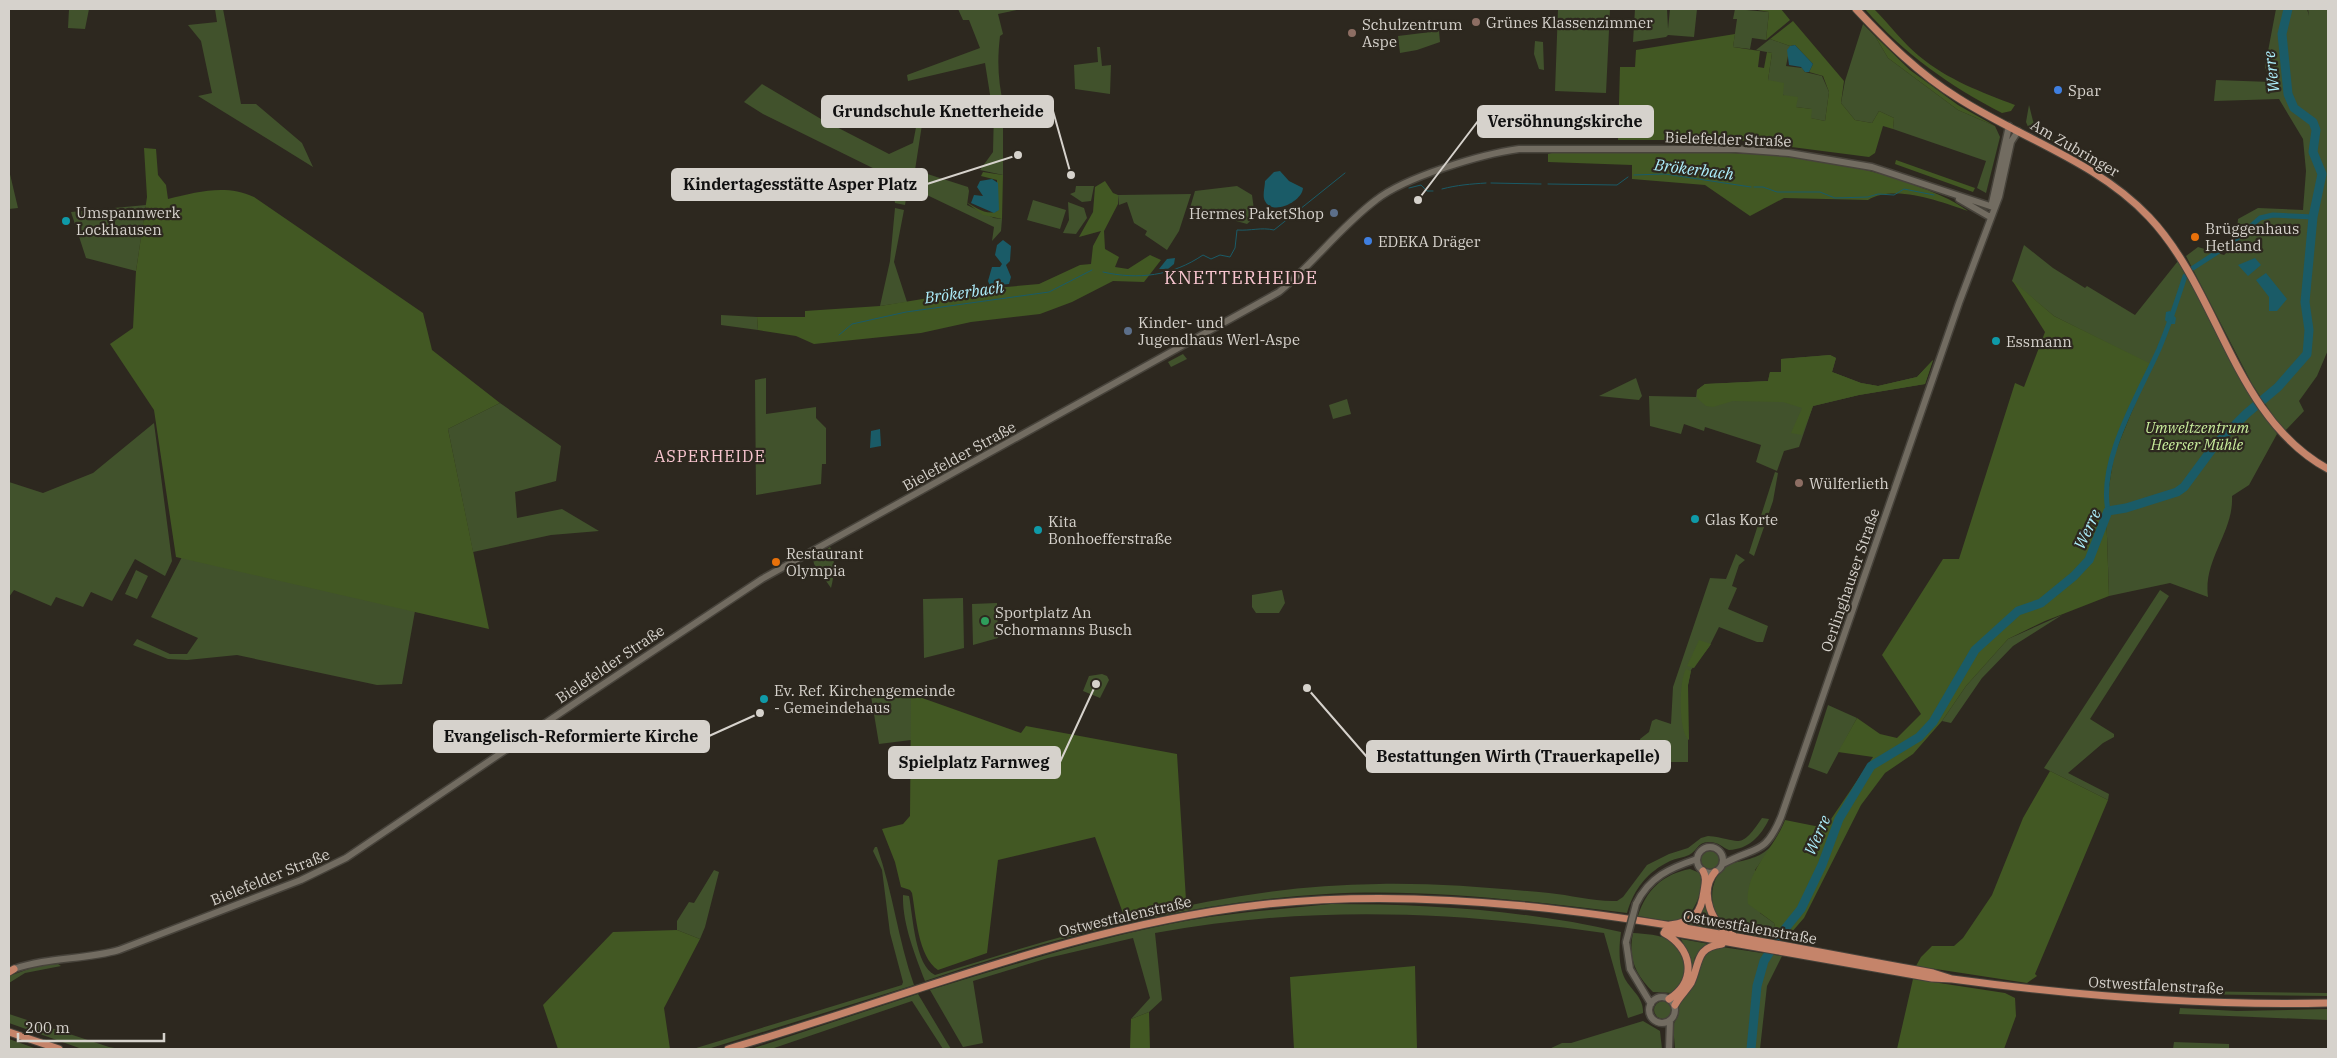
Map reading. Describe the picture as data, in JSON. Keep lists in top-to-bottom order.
{
  "streets": {
    "main road": [
      "Bielefelder Straße",
      "Am Zubringer",
      "Oerlinghauser Straße",
      "Ostwestfalenstraße"
    ]
  },
  "crossings": [
    ["Bielefelder Straße", "Oerlinghauser Straße"],
    ["Am Zubringer", "Oerlinghauser Straße"]
  ],
  "districts": ["KNETTERHEIDE", "ASPERHEIDE"],
  "water": ["Werre", "Brökerbach"],
  "parks": ["Umweltzentrum Heerser Mühle"],
  "places": [
    "Grünes Klassenzimmer",
    "Schulzentrum Aspe",
    "Spar",
    "Kindertagesstätte Asper Platz",
    "Grundschule Knetterheide",
    "Versöhnungskirche",
    "Hermes PaketShop",
    "Umspannwerk Lockhausen",
    "Brüggenhaus Hetland",
    "EDEKA Dräger",
    "Kinder- und Jugendhaus Werl-Aspe",
    "Essmann",
    "Wülferlieth",
    "Glas Korte",
    "Kita Bonhoefferstraße",
    "Restaurant Olympia",
    "Sportplatz An Schormanns Busch",
    "Spielplatz Farnweg",
    "Bestattungen Wirth (Trauerkapelle)",
    "Ev. Ref. Kirchengemeinde - Gemeindehaus",
    "Evangelisch-Reformierte Kirche"
  ],
  "scale_bar": "200 m"
}
